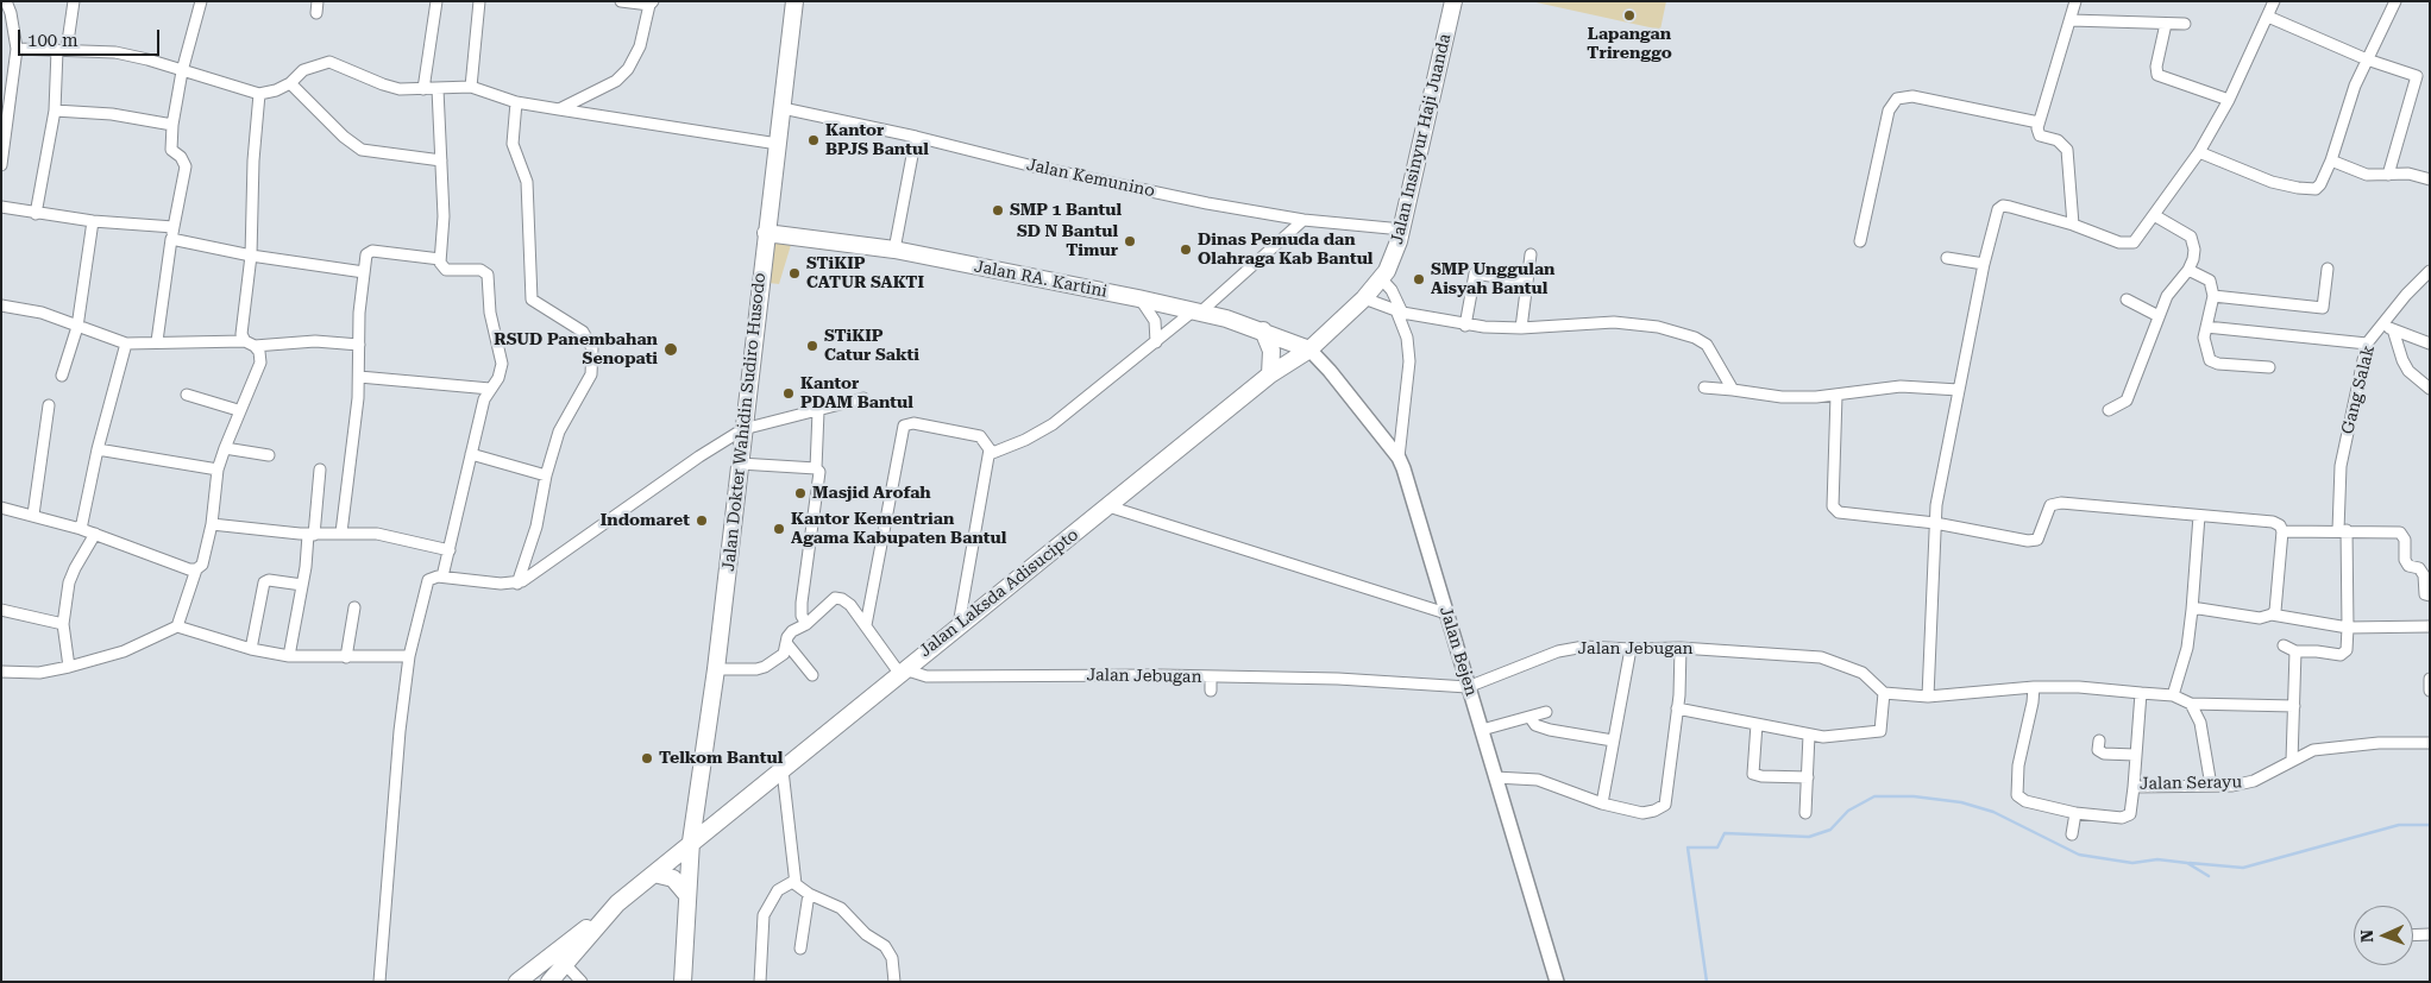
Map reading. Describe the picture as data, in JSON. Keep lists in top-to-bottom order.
{
  "streets": {
    "main road": [
      "Jalan Insinyur Haji Juanda",
      "Jalan RA. Kartini",
      "Jalan Dokter Wahidin Sudiro Husodo",
      "Jalan Laksda Adisucipto"
    ],
    "street": [
      "Jalan Kemunino",
      "Gang Salak",
      "Jalan Jebugan",
      "Jalan Bejen",
      "Jalan Serayu"
    ]
  },
  "crossings": [
    ["Jalan Insinyur Haji Juanda", "Jalan Kemunino"],
    ["Jalan Insinyur Haji Juanda", "Jalan RA. Kartini"],
    ["Jalan Insinyur Haji Juanda", "Jalan Laksda Adisucipto"],
    ["Jalan Insinyur Haji Juanda", "Jalan Bejen"],
    ["Jalan Kemunino", "Jalan Dokter Wahidin Sudiro Husodo"],
    ["Jalan RA. Kartini", "Jalan Dokter Wahidin Sudiro Husodo"],
    ["Jalan RA. Kartini", "Jalan Laksda Adisucipto"],
    ["Jalan RA. Kartini", "Jalan Bejen"],
    ["Jalan Dokter Wahidin Sudiro Husodo", "Jalan Laksda Adisucipto"],
    ["Jalan Laksda Adisucipto", "Jalan Jebugan"],
    ["Jalan Laksda Adisucipto", "Jalan Bejen"],
    ["Jalan Jebugan", "Jalan Bejen"]
  ],
  "places": [
    "Lapangan Trirenggo",
    "Kantor BPJS Bantul",
    "SMP 1 Bantul",
    "SD N Bantul Timur",
    "Dinas Pemuda dan Olahraga Kab Bantul",
    "STiKIP CATUR SAKTI",
    "SMP Unggulan Aisyah Bantul",
    "STiKIP Catur Sakti",
    "RSUD Panembahan Senopati",
    "Kantor PDAM Bantul",
    "Masjid Arofah",
    "Indomaret",
    "Kantor Kementrian Agama Kabupaten Bantul",
    "Telkom Bantul"
  ],
  "scale_bar": "100 m",
  "north": "left"
}
